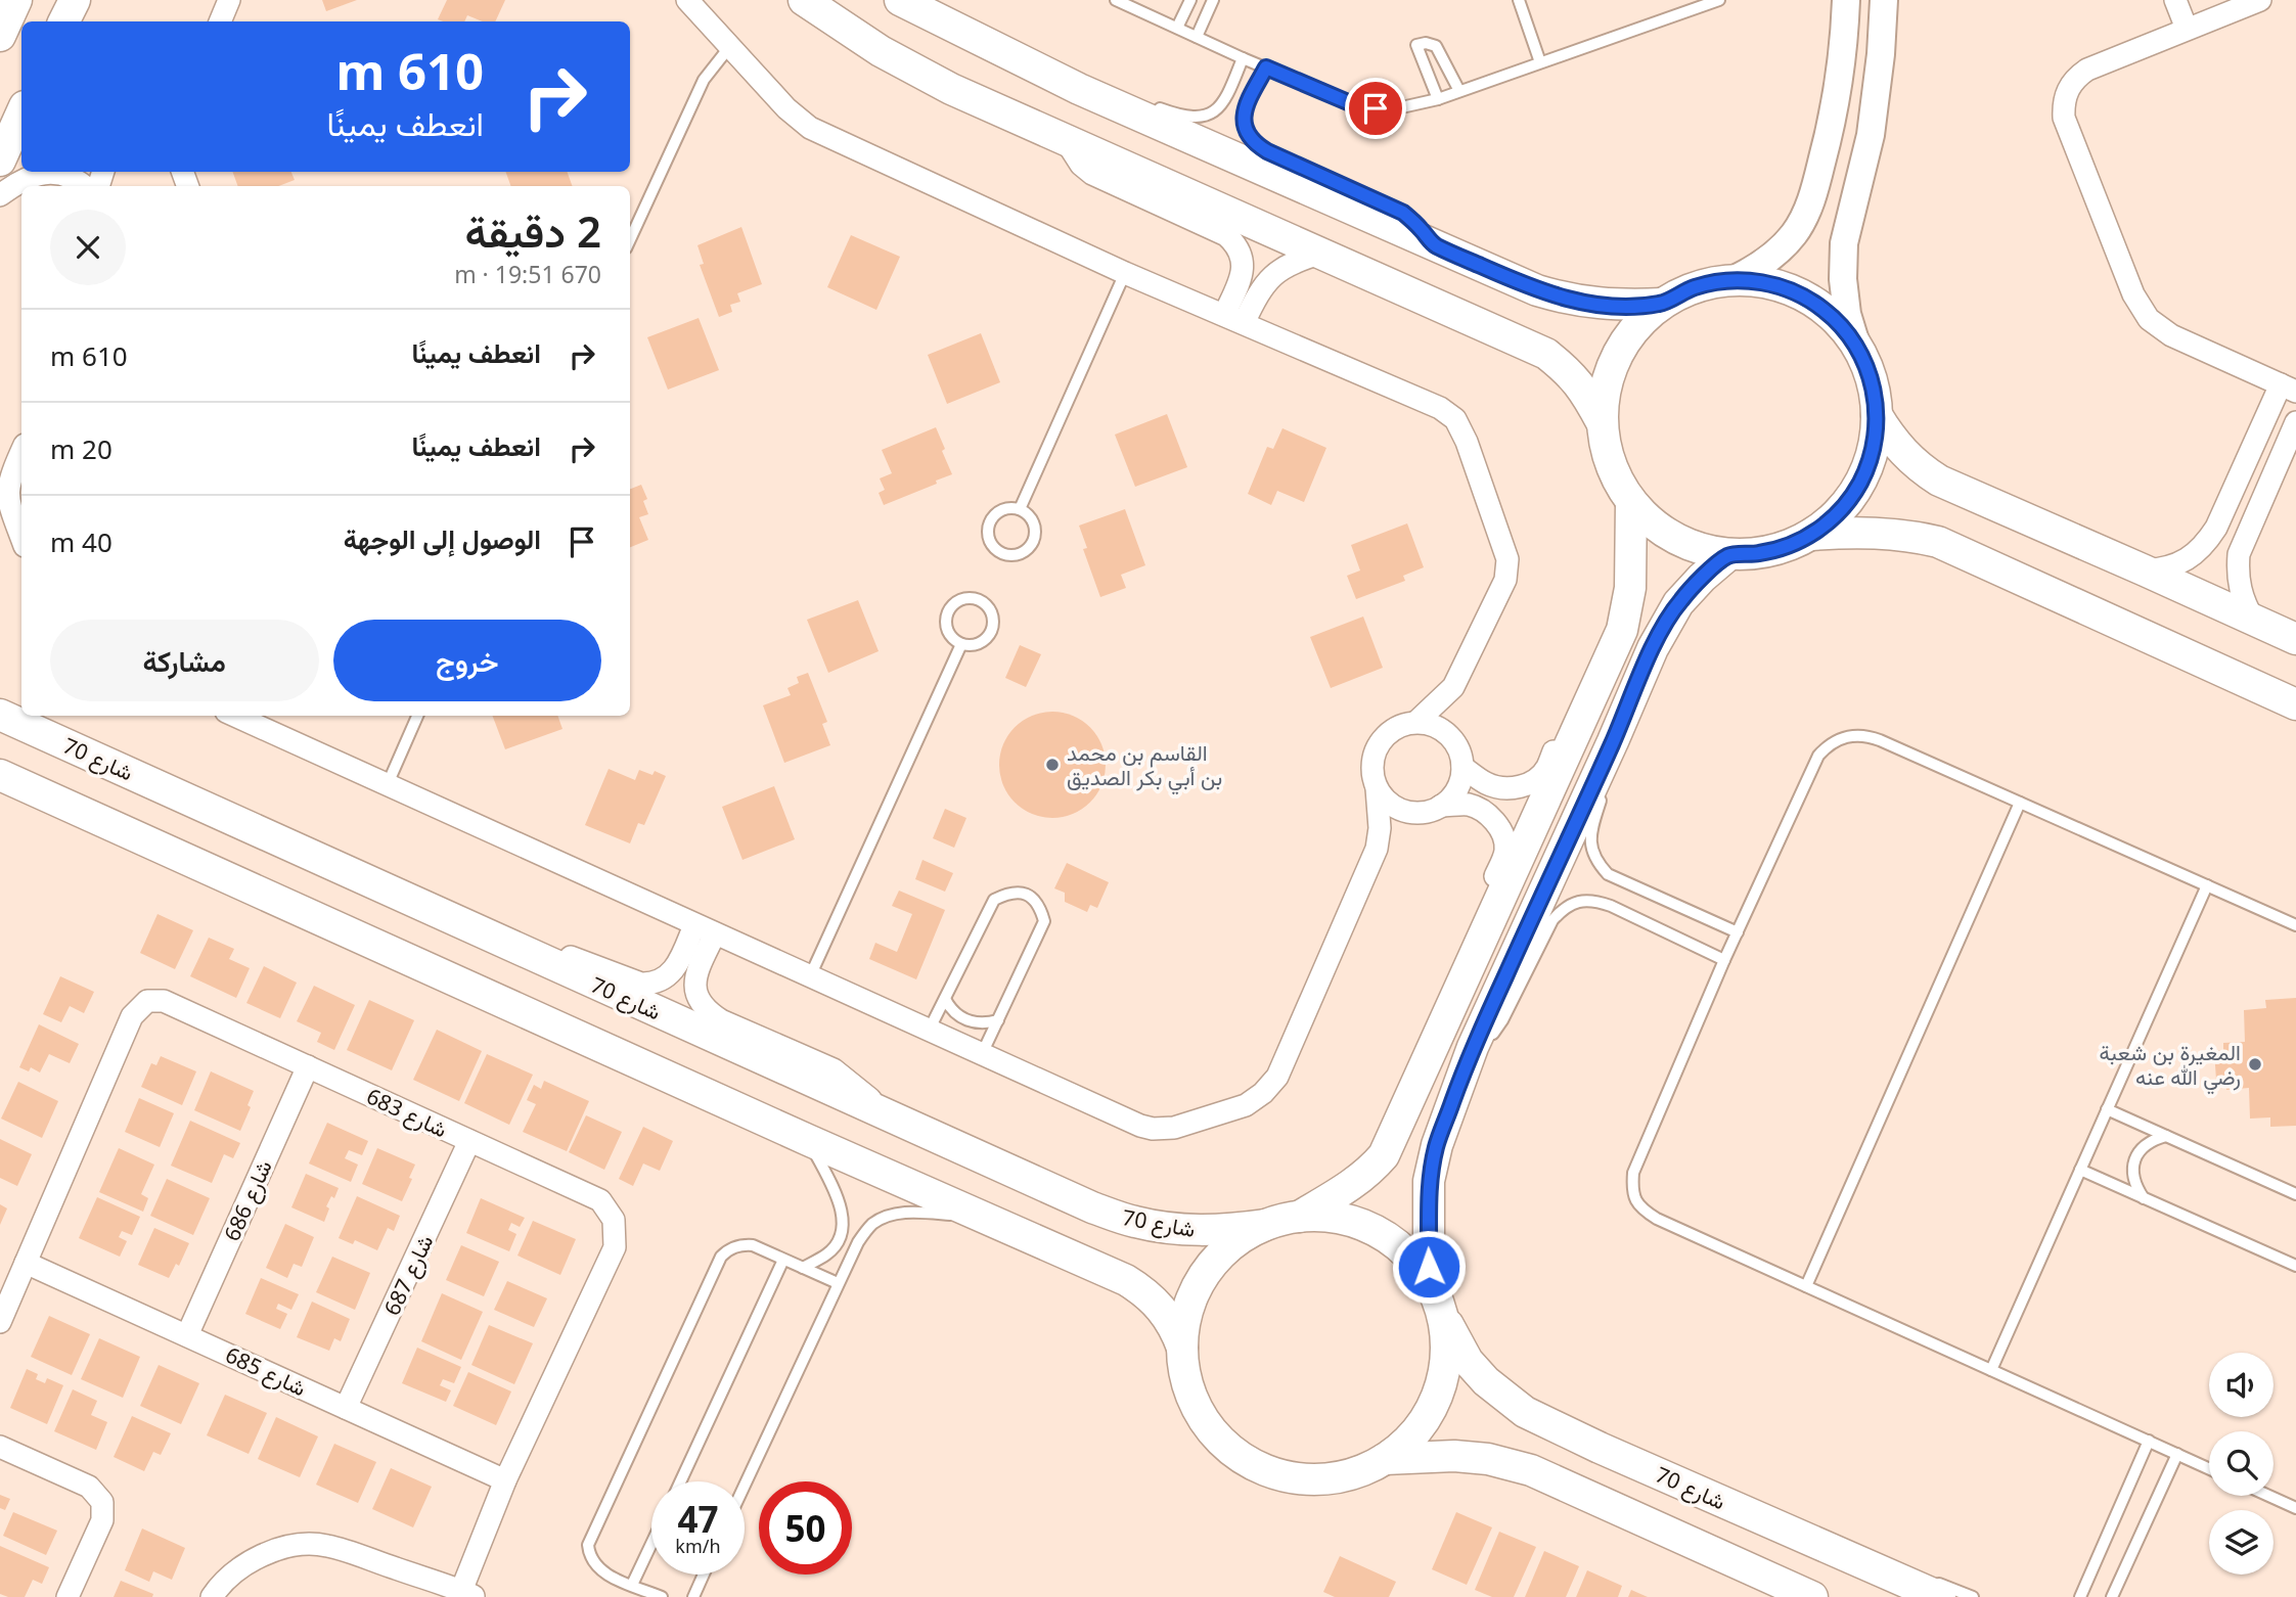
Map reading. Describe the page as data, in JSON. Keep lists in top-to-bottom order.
{
  "streets": {
    "main road": ["شارع 70"],
    "street": [
      "شارع 683",
      "شارع 686",
      "شارع 687",
      "شارع 685"
    ]
  },
  "crossings": [
    ["شارع 683", "شارع 686"],
    ["شارع 683", "شارع 687"],
    ["شارع 683", "شارع 685"],
    ["شارع 686", "شارع 685"],
    ["شارع 687", "شارع 685"]
  ],
  "places": ["القاسم بن محمد بن أبي بكر الصديق", "المغيرة بن شعبة رضي الله عنه"],
  "page": {
    "turn": ["610 m", "انعطف يمينًا"],
    "heading": ["2 دقيقة", "670 m · 19:51"],
    "list": [
      {
        "name": "انعطف يمينًا",
        "value": "610 m"
      },
      {
        "name": "انعطف يمينًا",
        "value": "20 m"
      },
      {
        "name": "الوصول إلى الوجهة",
        "value": "40 m"
      }
    ],
    "buttons": ["خروج", "مشاركة"],
    "speed": "47 km/h",
    "limit": "50"
  }
}
